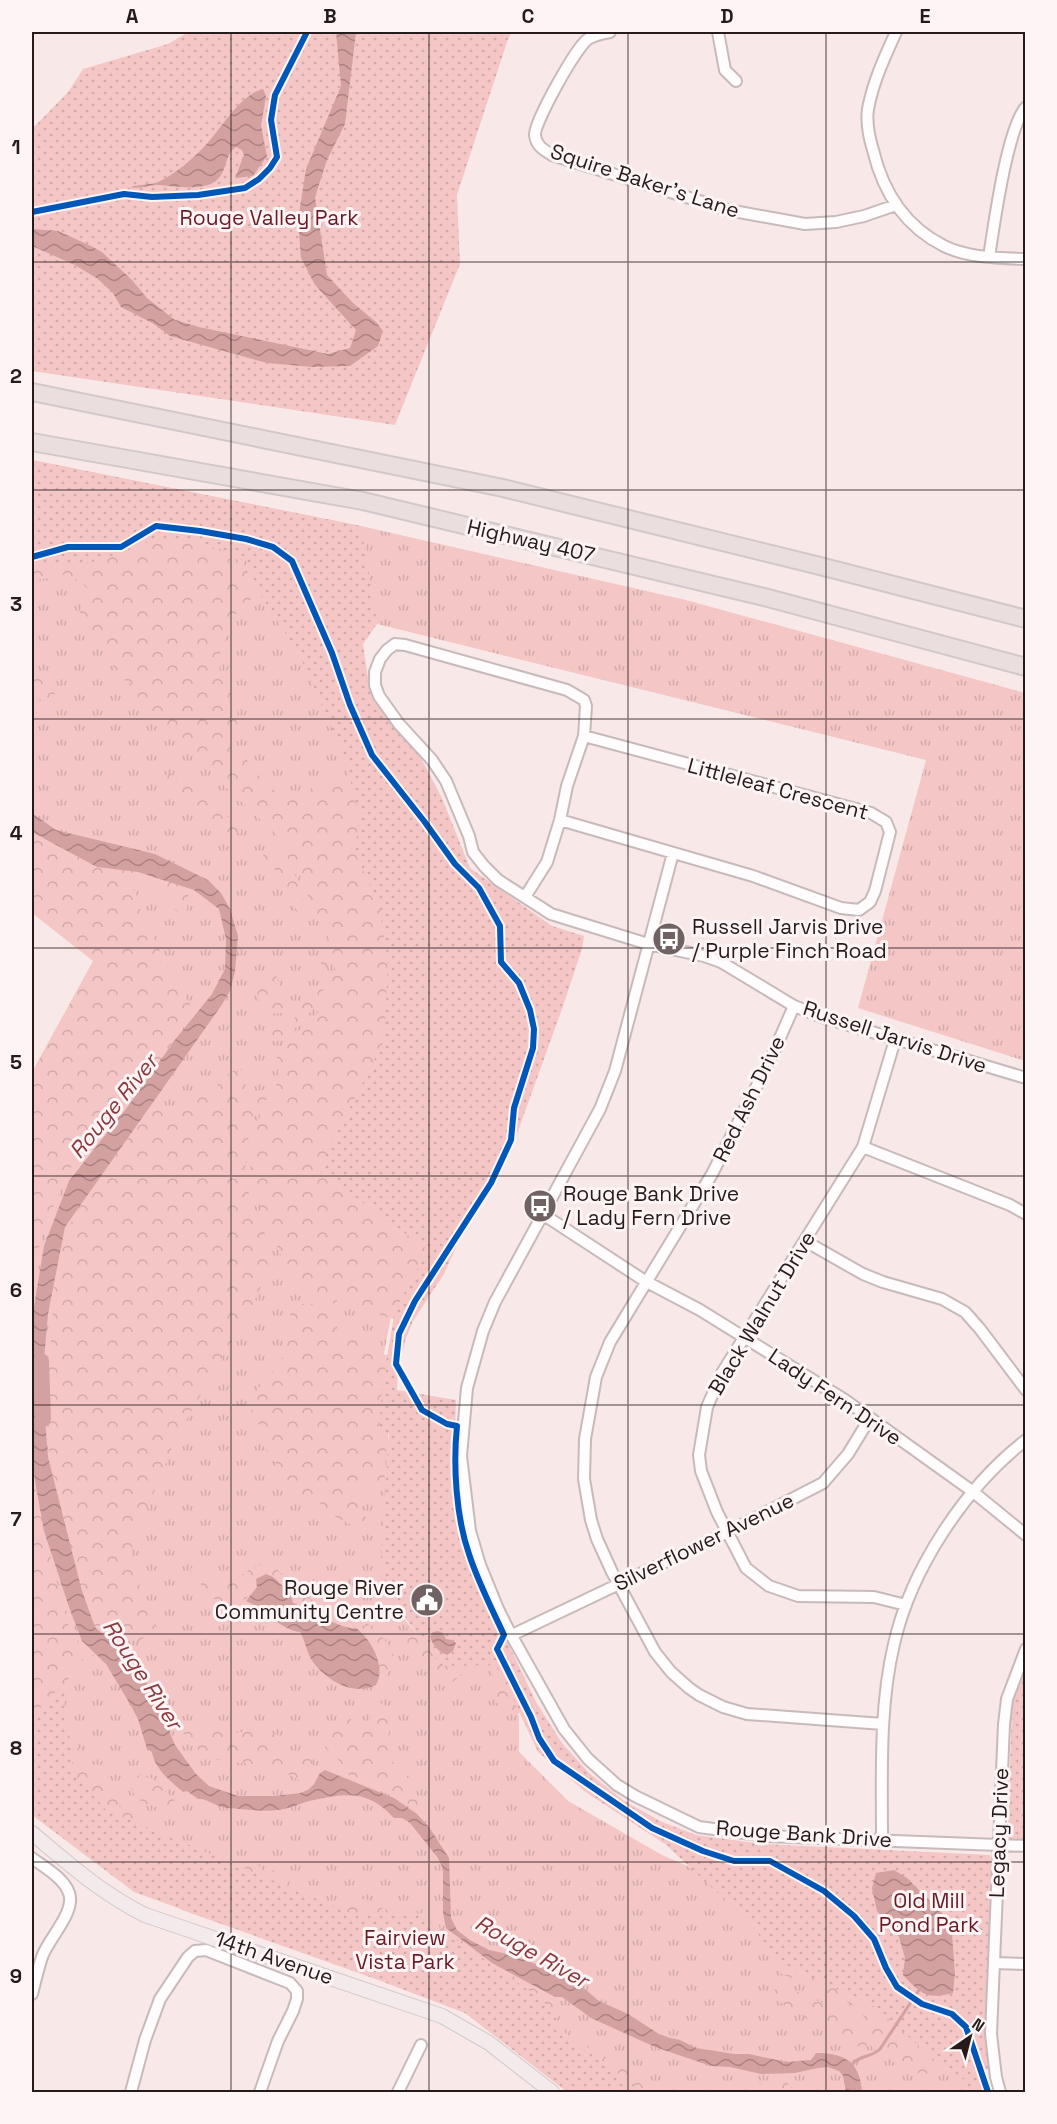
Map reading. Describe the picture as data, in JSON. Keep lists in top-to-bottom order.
{
  "streets": {
    "highway": ["Highway 407"],
    "main road": ["14th Avenue"],
    "street": [
      "Squire Baker's Lane",
      "Littleleaf Crescent",
      "Russell Jarvis Drive",
      "Red Ash Drive",
      "Black Walnut Drive",
      "Lady Fern Drive",
      "Silverflower Avenue",
      "Legacy Drive",
      "Rouge Bank Drive"
    ]
  },
  "crossings": [
    ["Littleleaf Crescent", "Russell Jarvis Drive"],
    ["Littleleaf Crescent", "Rouge Bank Drive"],
    ["Russell Jarvis Drive", "Red Ash Drive"],
    ["Russell Jarvis Drive", "Black Walnut Drive"],
    ["Russell Jarvis Drive", "Rouge Bank Drive"],
    ["Red Ash Drive", "Lady Fern Drive"],
    ["Red Ash Drive", "Silverflower Avenue"],
    ["Black Walnut Drive", "Lady Fern Drive"],
    ["Black Walnut Drive", "Silverflower Avenue"],
    ["Lady Fern Drive", "Silverflower Avenue"],
    ["Lady Fern Drive", "Rouge Bank Drive"],
    ["Silverflower Avenue", "Rouge Bank Drive"],
    ["Legacy Drive", "Rouge Bank Drive"]
  ],
  "water": ["Rouge River"],
  "parks": ["Rouge Valley Park", "Old Mill Pond Park", "Fairview Vista Park"],
  "places": {
    "bus stop": ["Russell Jarvis Drive / Purple Finch Road", "Rouge Bank Drive / Lady Fern Drive"],
    "public building": ["Rouge River Community Centre"]
  },
  "north": "top right",
  "grid": {
    "columns": [
      "A",
      "B",
      "C",
      "D",
      "E"
    ],
    "rows": [
      "1",
      "2",
      "3",
      "4",
      "5",
      "6",
      "7",
      "8",
      "9"
    ]
  }
}
